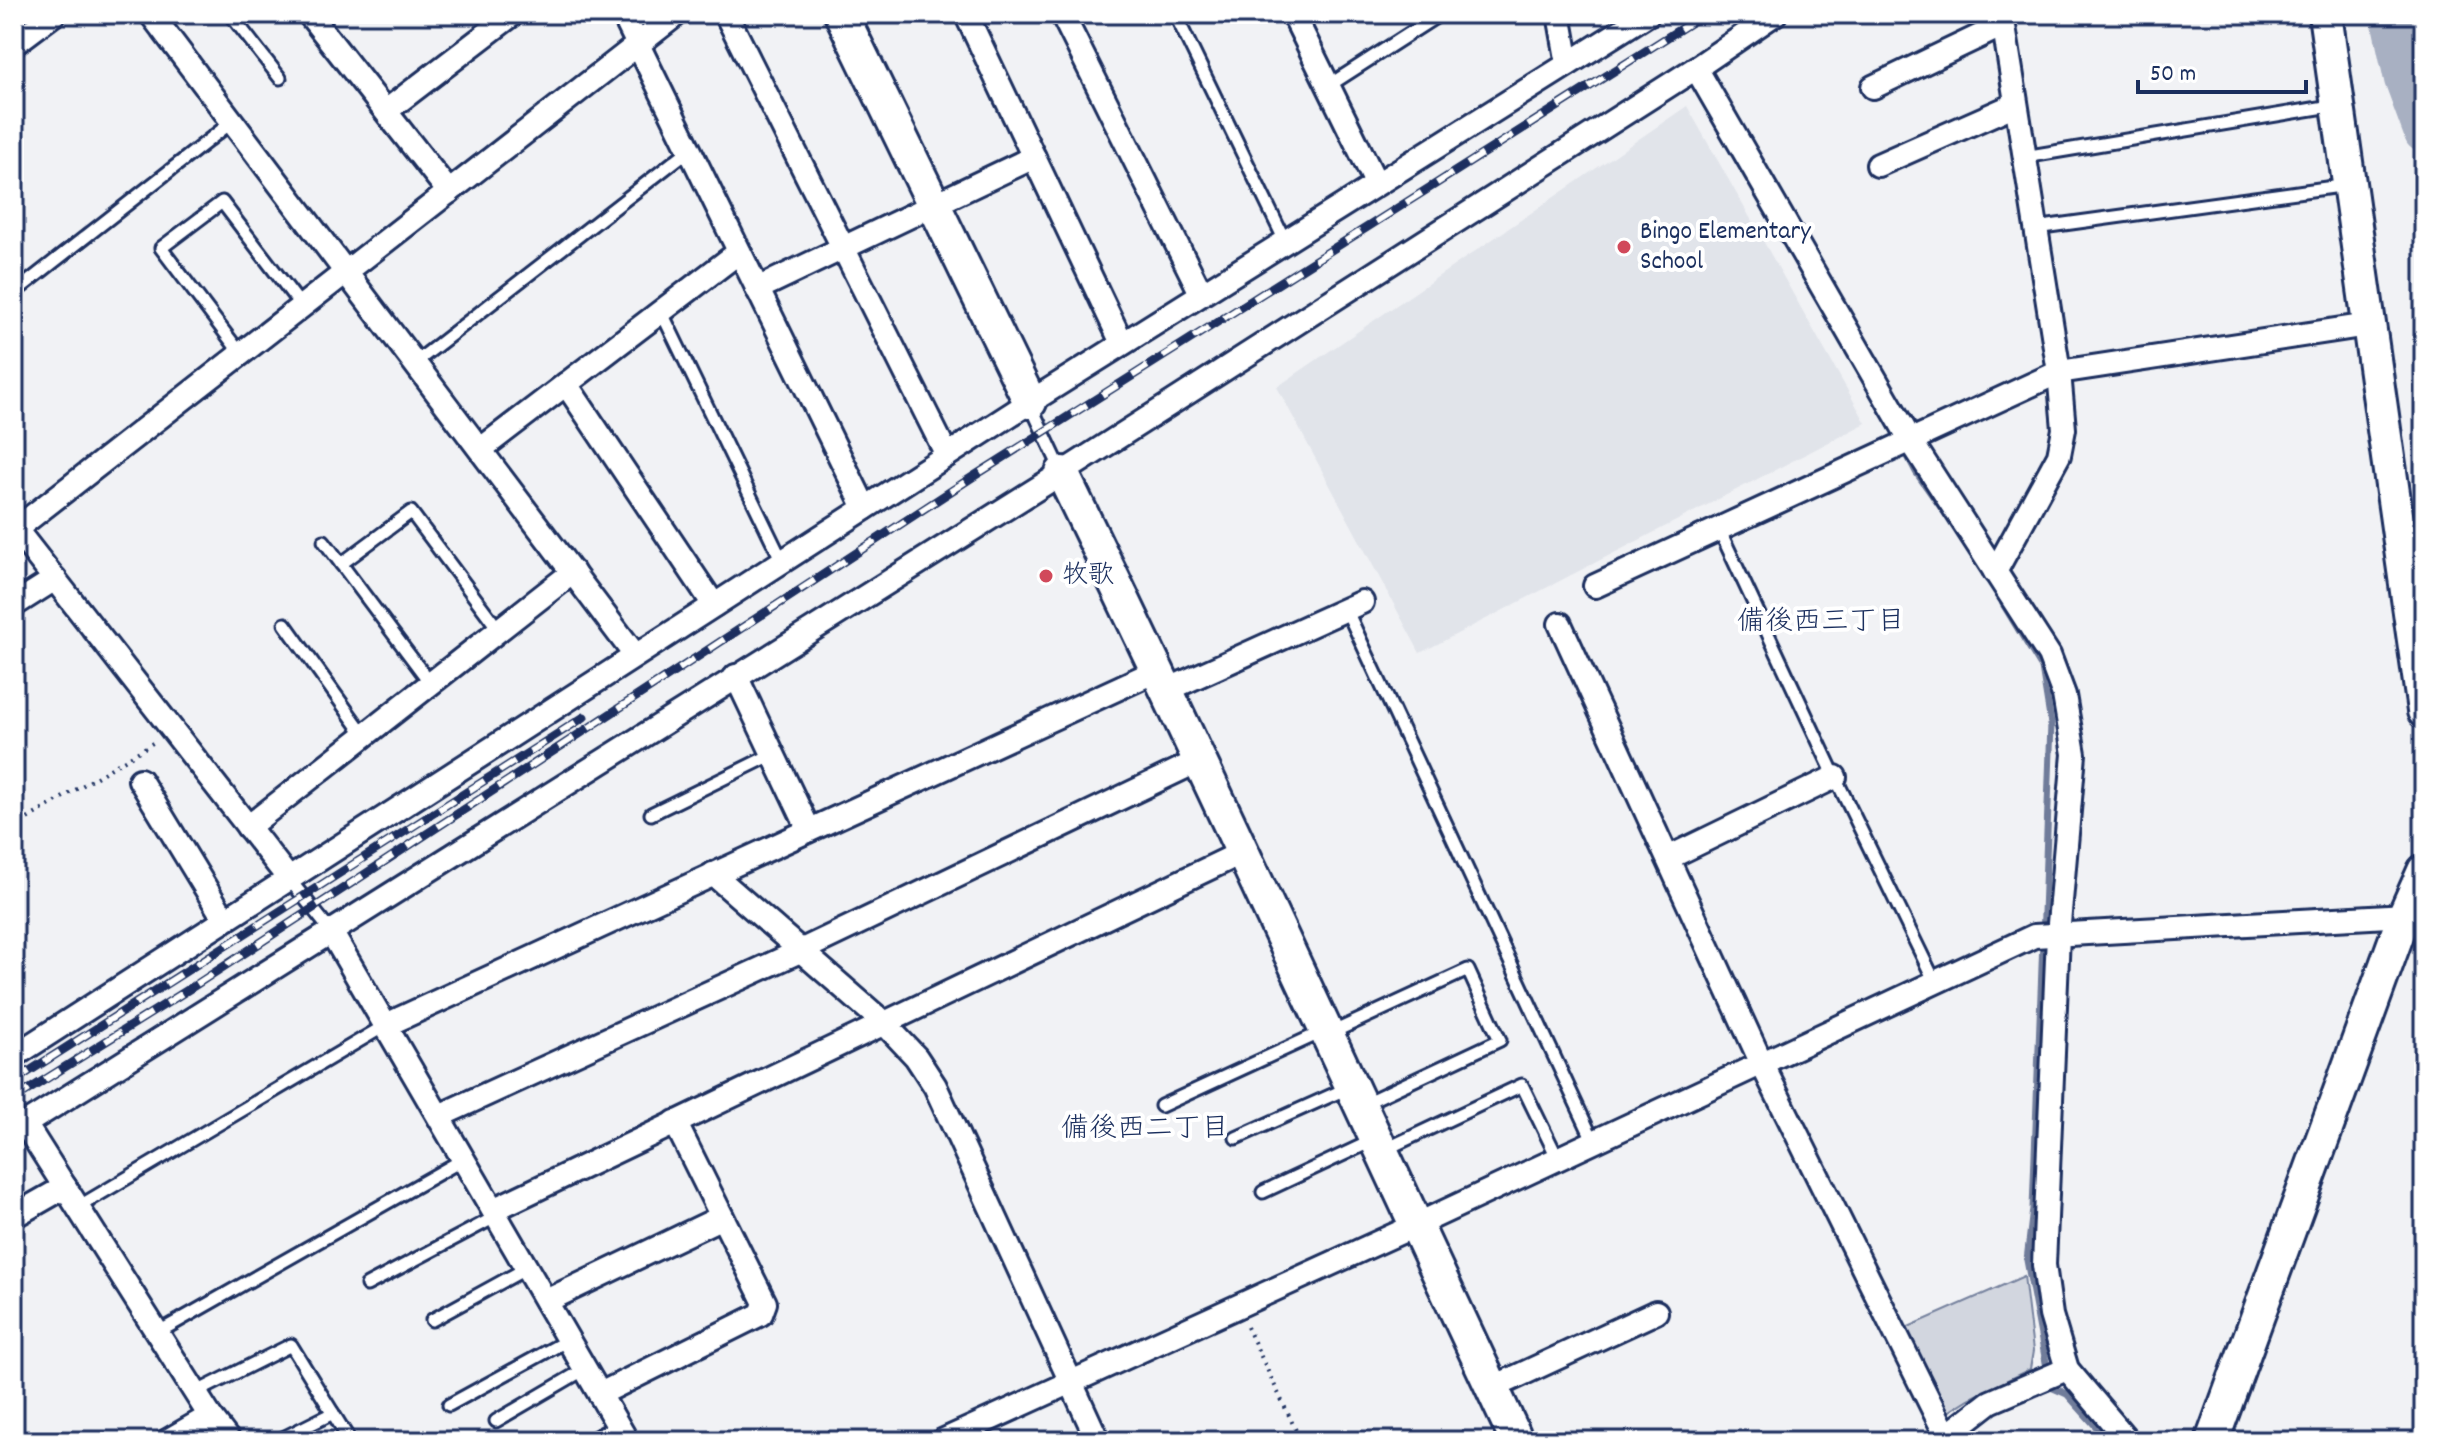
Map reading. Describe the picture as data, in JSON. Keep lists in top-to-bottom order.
{
  "districts": ["備後西三丁目", "備後西二丁目"],
  "places": ["Bingo Elementary School", "牧歌"],
  "scale_bar": "50 m"
}
